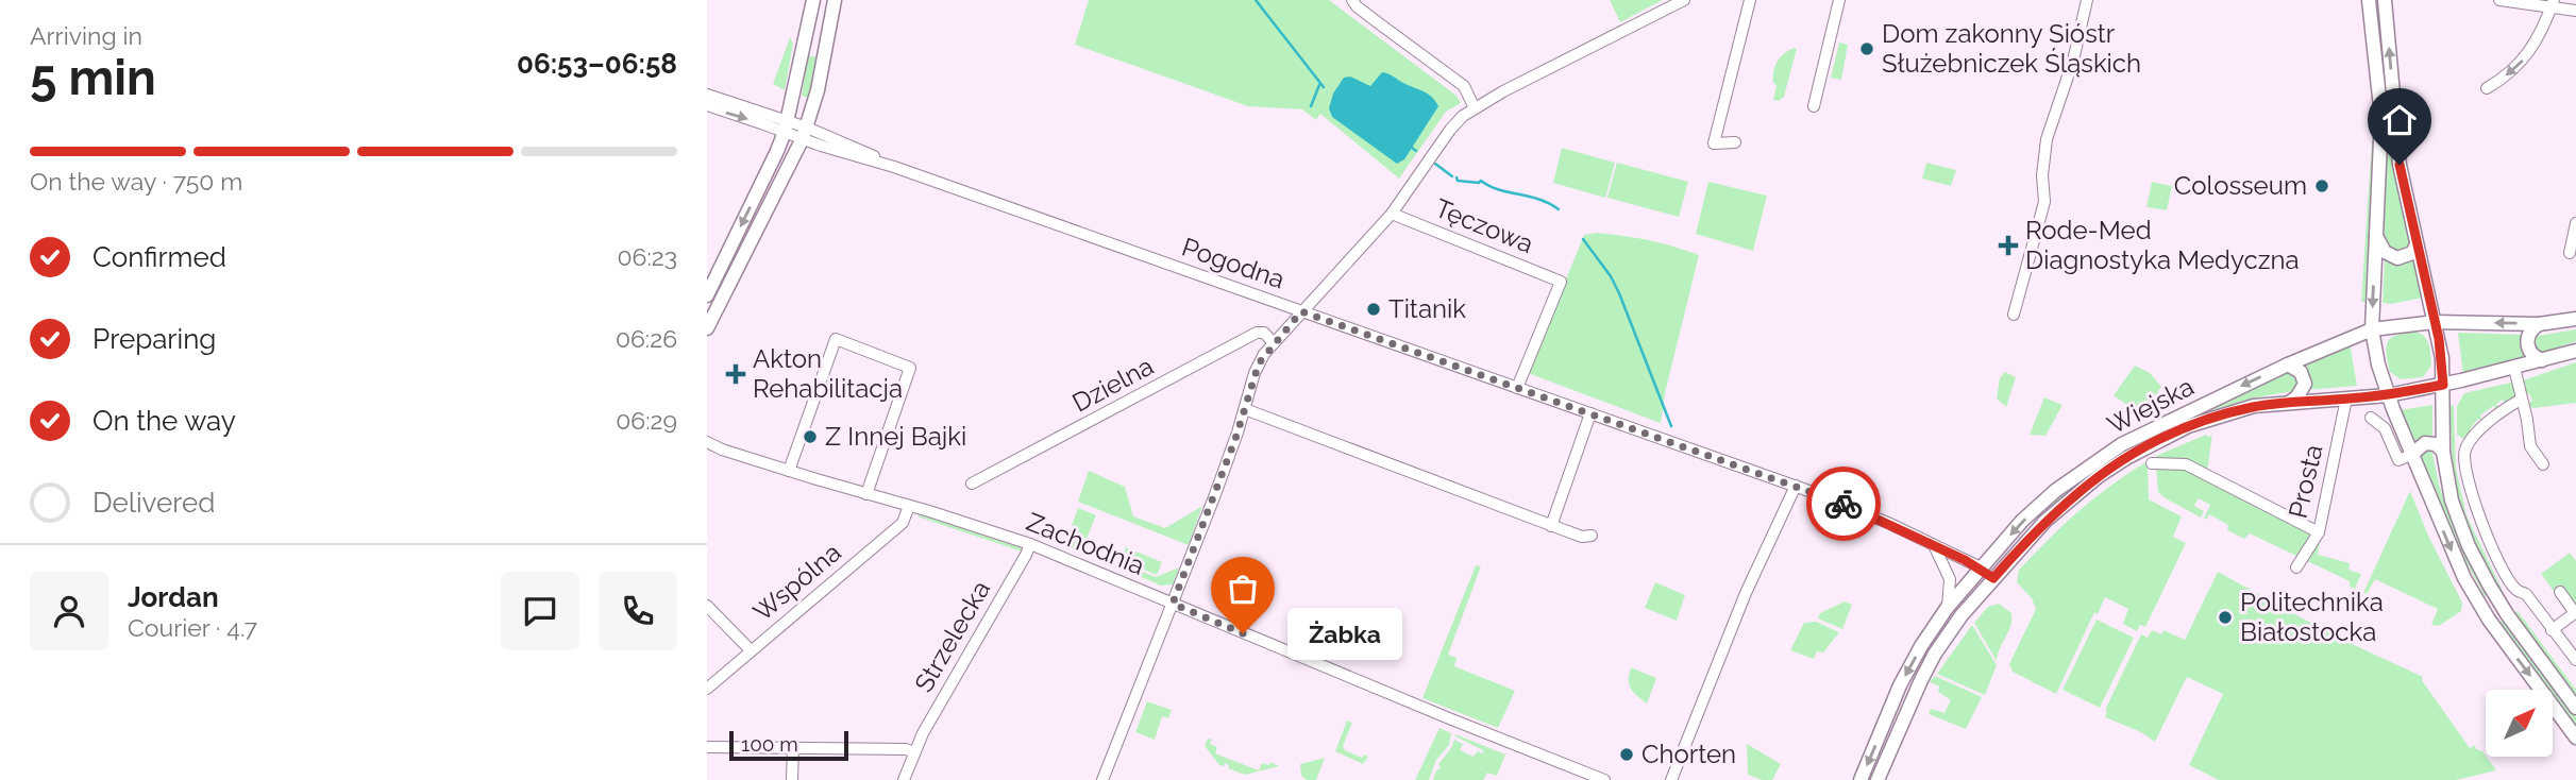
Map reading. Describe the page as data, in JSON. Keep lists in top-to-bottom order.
{
  "streets": {
    "main road": ["Wiejska"],
    "street": [
      "Tęczowa",
      "Pogodna",
      "Dzielna",
      "Prosta",
      "Zachodnia",
      "Wspólna",
      "Strzelecka"
    ]
  },
  "crossings": [
    ["Tęczowa", "Pogodna"],
    ["Pogodna", "Wiejska"],
    ["Wiejska", "Prosta"],
    ["Zachodnia", "Wspólna"],
    ["Zachodnia", "Strzelecka"]
  ],
  "places": {
    "other": [
      "Dom zakonny Sióstr Służebniczek Śląskich",
      "Colosseum",
      "Titanik",
      "Z Innej Bajki",
      "Politechnika Białostocka",
      "Żabka",
      "Chorten"
    ],
    "health": ["Rode-Med Diagnostyka Medyczna", "Akton Rehabilitacja"]
  },
  "scale_bar": "100 m",
  "north": "top right",
  "page": {
    "heading": ["5 min", "Arriving in", "06:53–06:58"],
    "panel": ["Jordan", "Courier · 4.7"],
    "bar": "On the way · 750 m",
    "list": [
      ["Confirmed", "06:23"],
      ["Preparing", "06:26"],
      ["On the way", "06:29"],
      "Delivered"
    ],
    "bubble": "Żabka",
    "scale": "100 m"
  }
}
